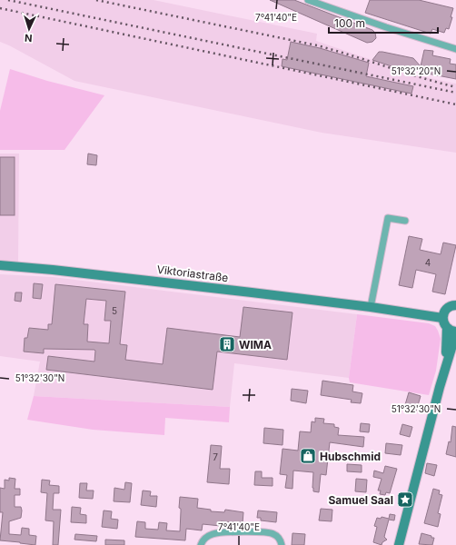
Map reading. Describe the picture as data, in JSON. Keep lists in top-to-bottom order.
{
  "streets": {
    "street": ["Viktoriastraße"]
  },
  "places": {
    "building": ["WIMA"],
    "shop": ["Hubschmid"],
    "place": ["Samuel Saal"]
  },
  "house_numbers": ["4", "5", "7"],
  "scale_bar": "100 m",
  "north": "bottom",
  "coordinates": ["7°41'40\"E", "51°32'20\"N", "51°32'30\"N"]
}
